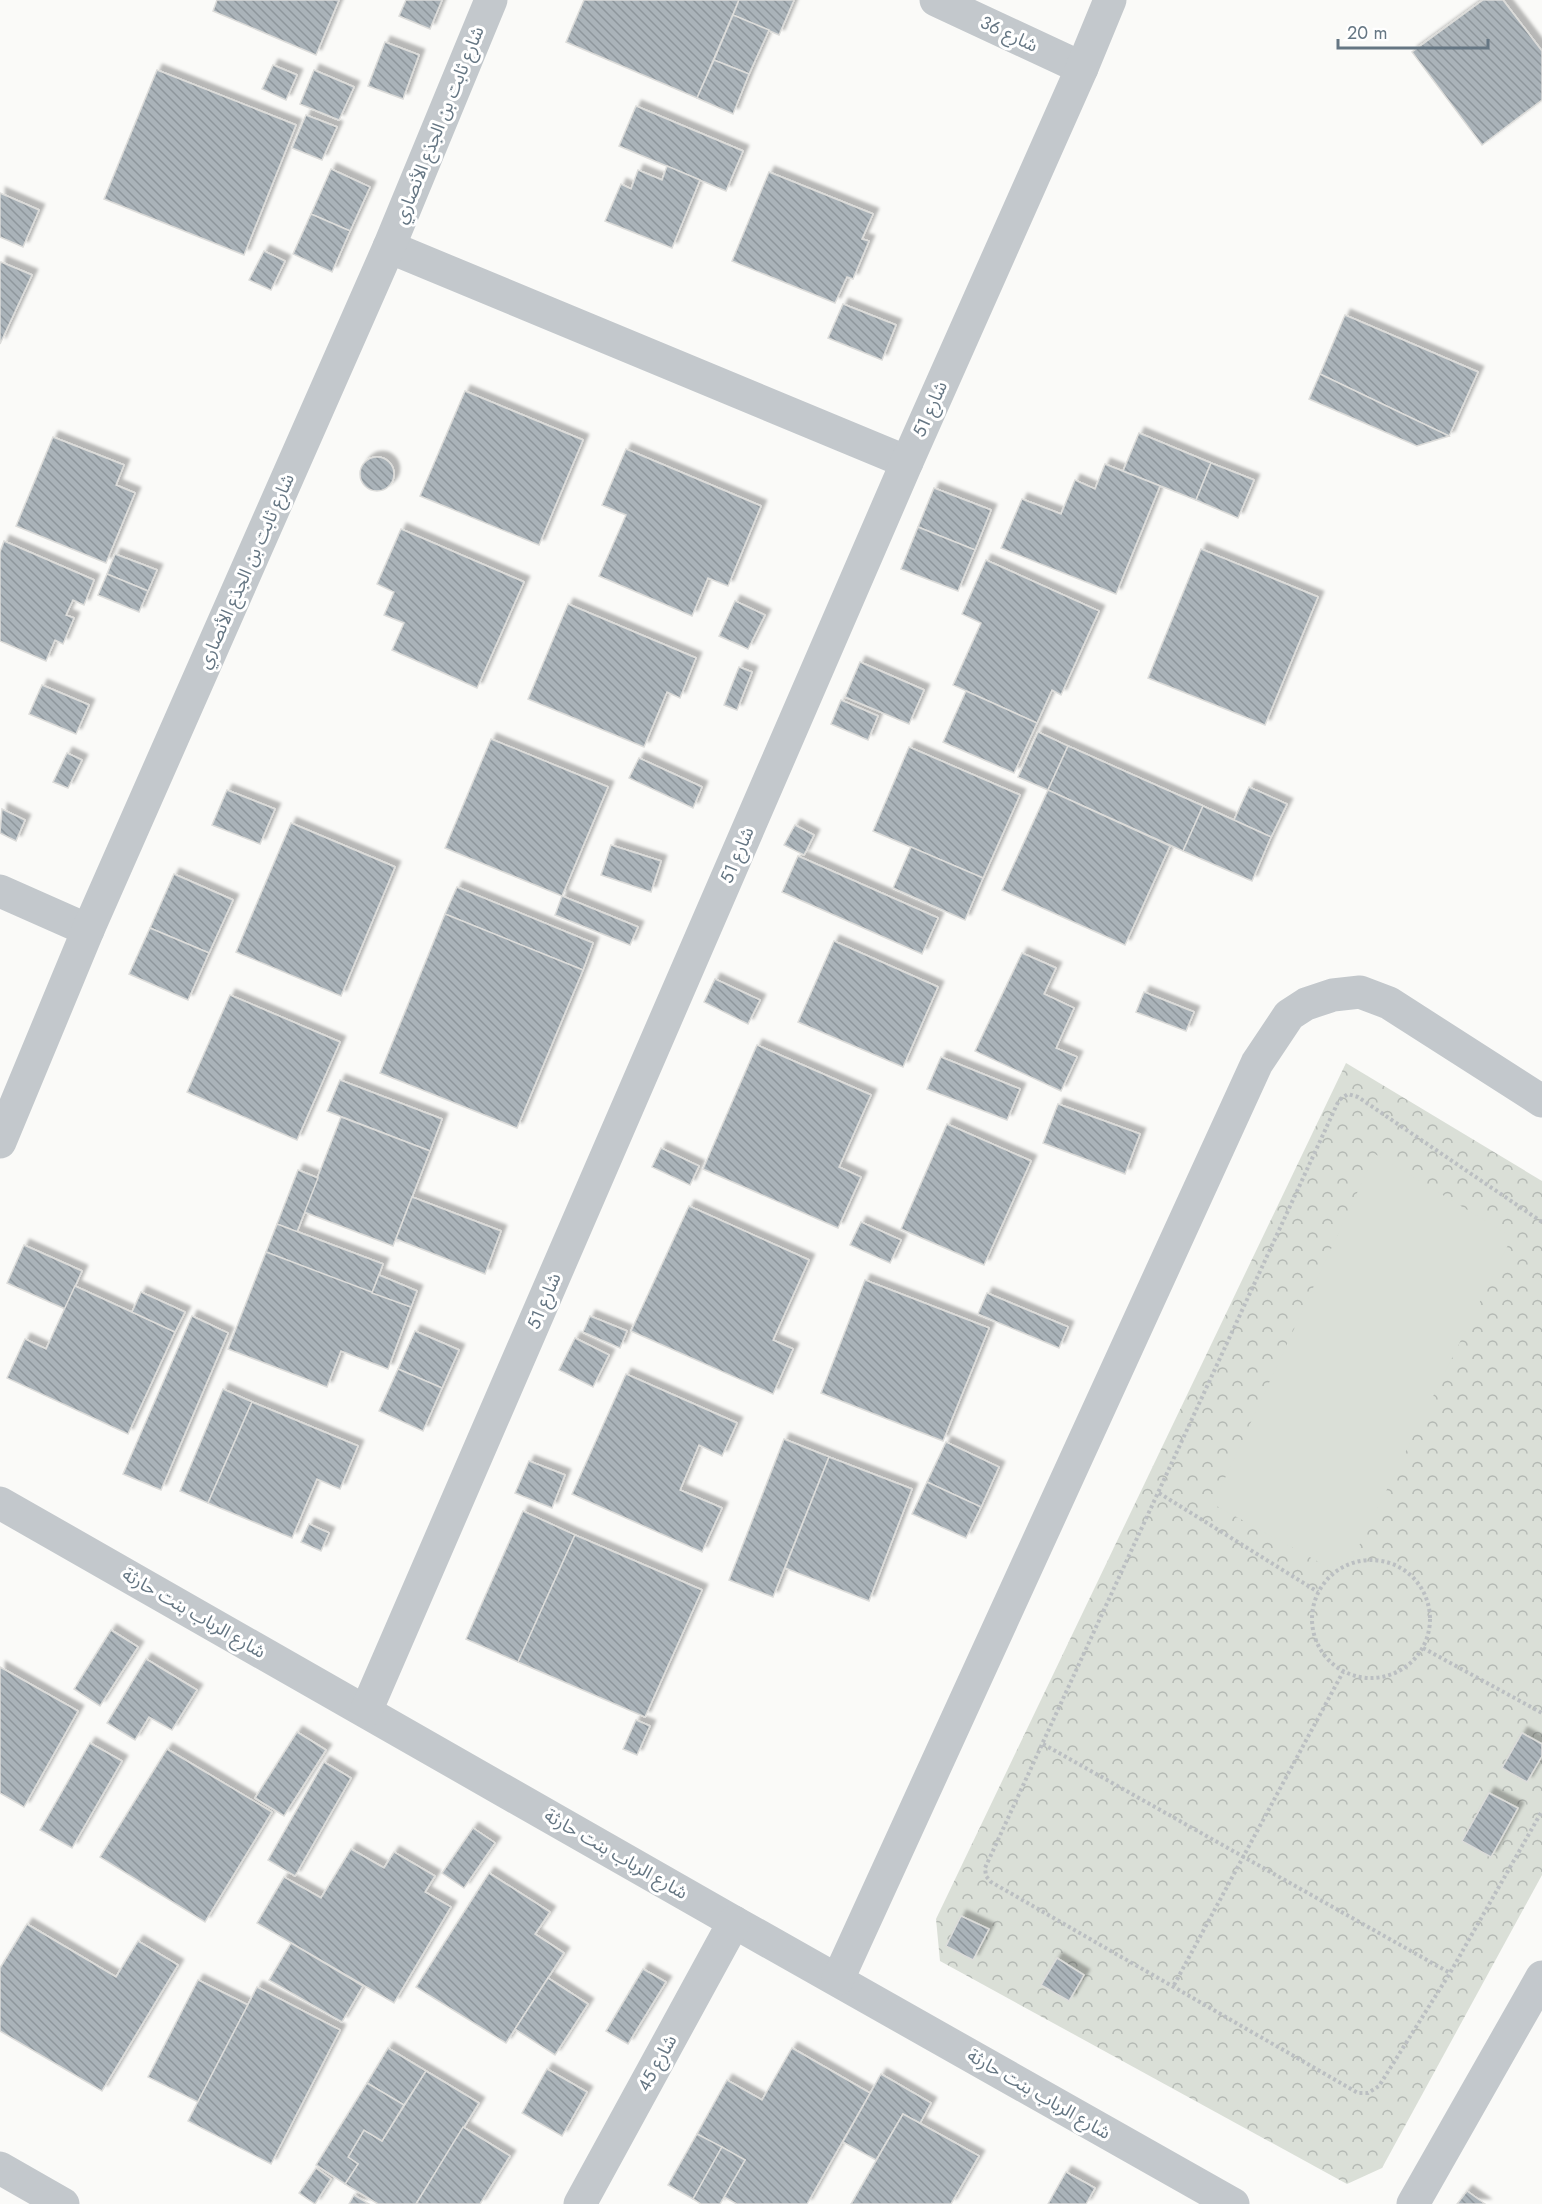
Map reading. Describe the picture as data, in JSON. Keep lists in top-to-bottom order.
{
  "streets": {
    "street": [
      "شارع 36",
      "شارع ثابت بن الجذع الأنصاري",
      "شارع 51",
      "شارع الرباب بنت حارثة",
      "شارع 45"
    ]
  },
  "crossings": [
    ["شارع 36", "شارع 51"],
    ["شارع 51", "شارع الرباب بنت حارثة"],
    ["شارع الرباب بنت حارثة", "شارع 45"]
  ],
  "scale_bar": "20 m"
}
